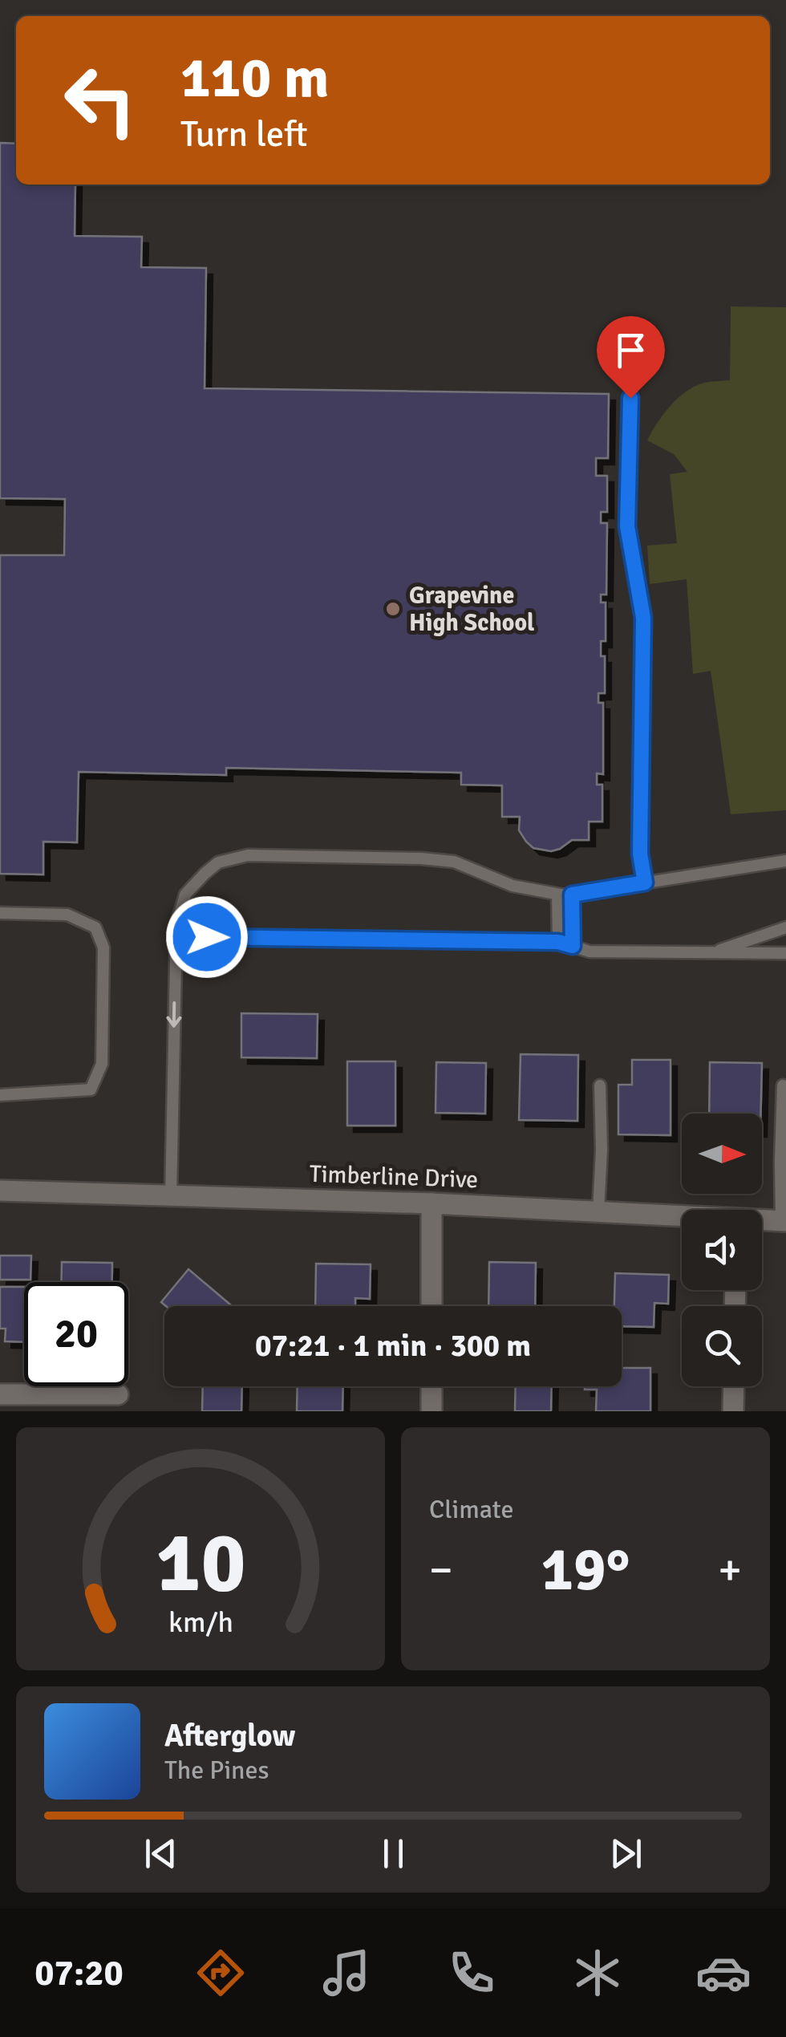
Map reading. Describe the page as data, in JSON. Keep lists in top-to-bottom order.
{
  "streets": {
    "street": ["Timberline Drive"]
  },
  "places": ["Grapevine High School"],
  "north": "right",
  "page": {
    "turn": ["110 m", "Turn left"],
    "limit": "20",
    "trip": "07:21 · 1 min · 300 m",
    "tile": "Climate",
    "heat": ["−", "19°", "+"],
    "song": ["Afterglow", "The Pines"],
    "tabs": "07:20",
    "gauge": ["10", "km/h"]
  }
}
